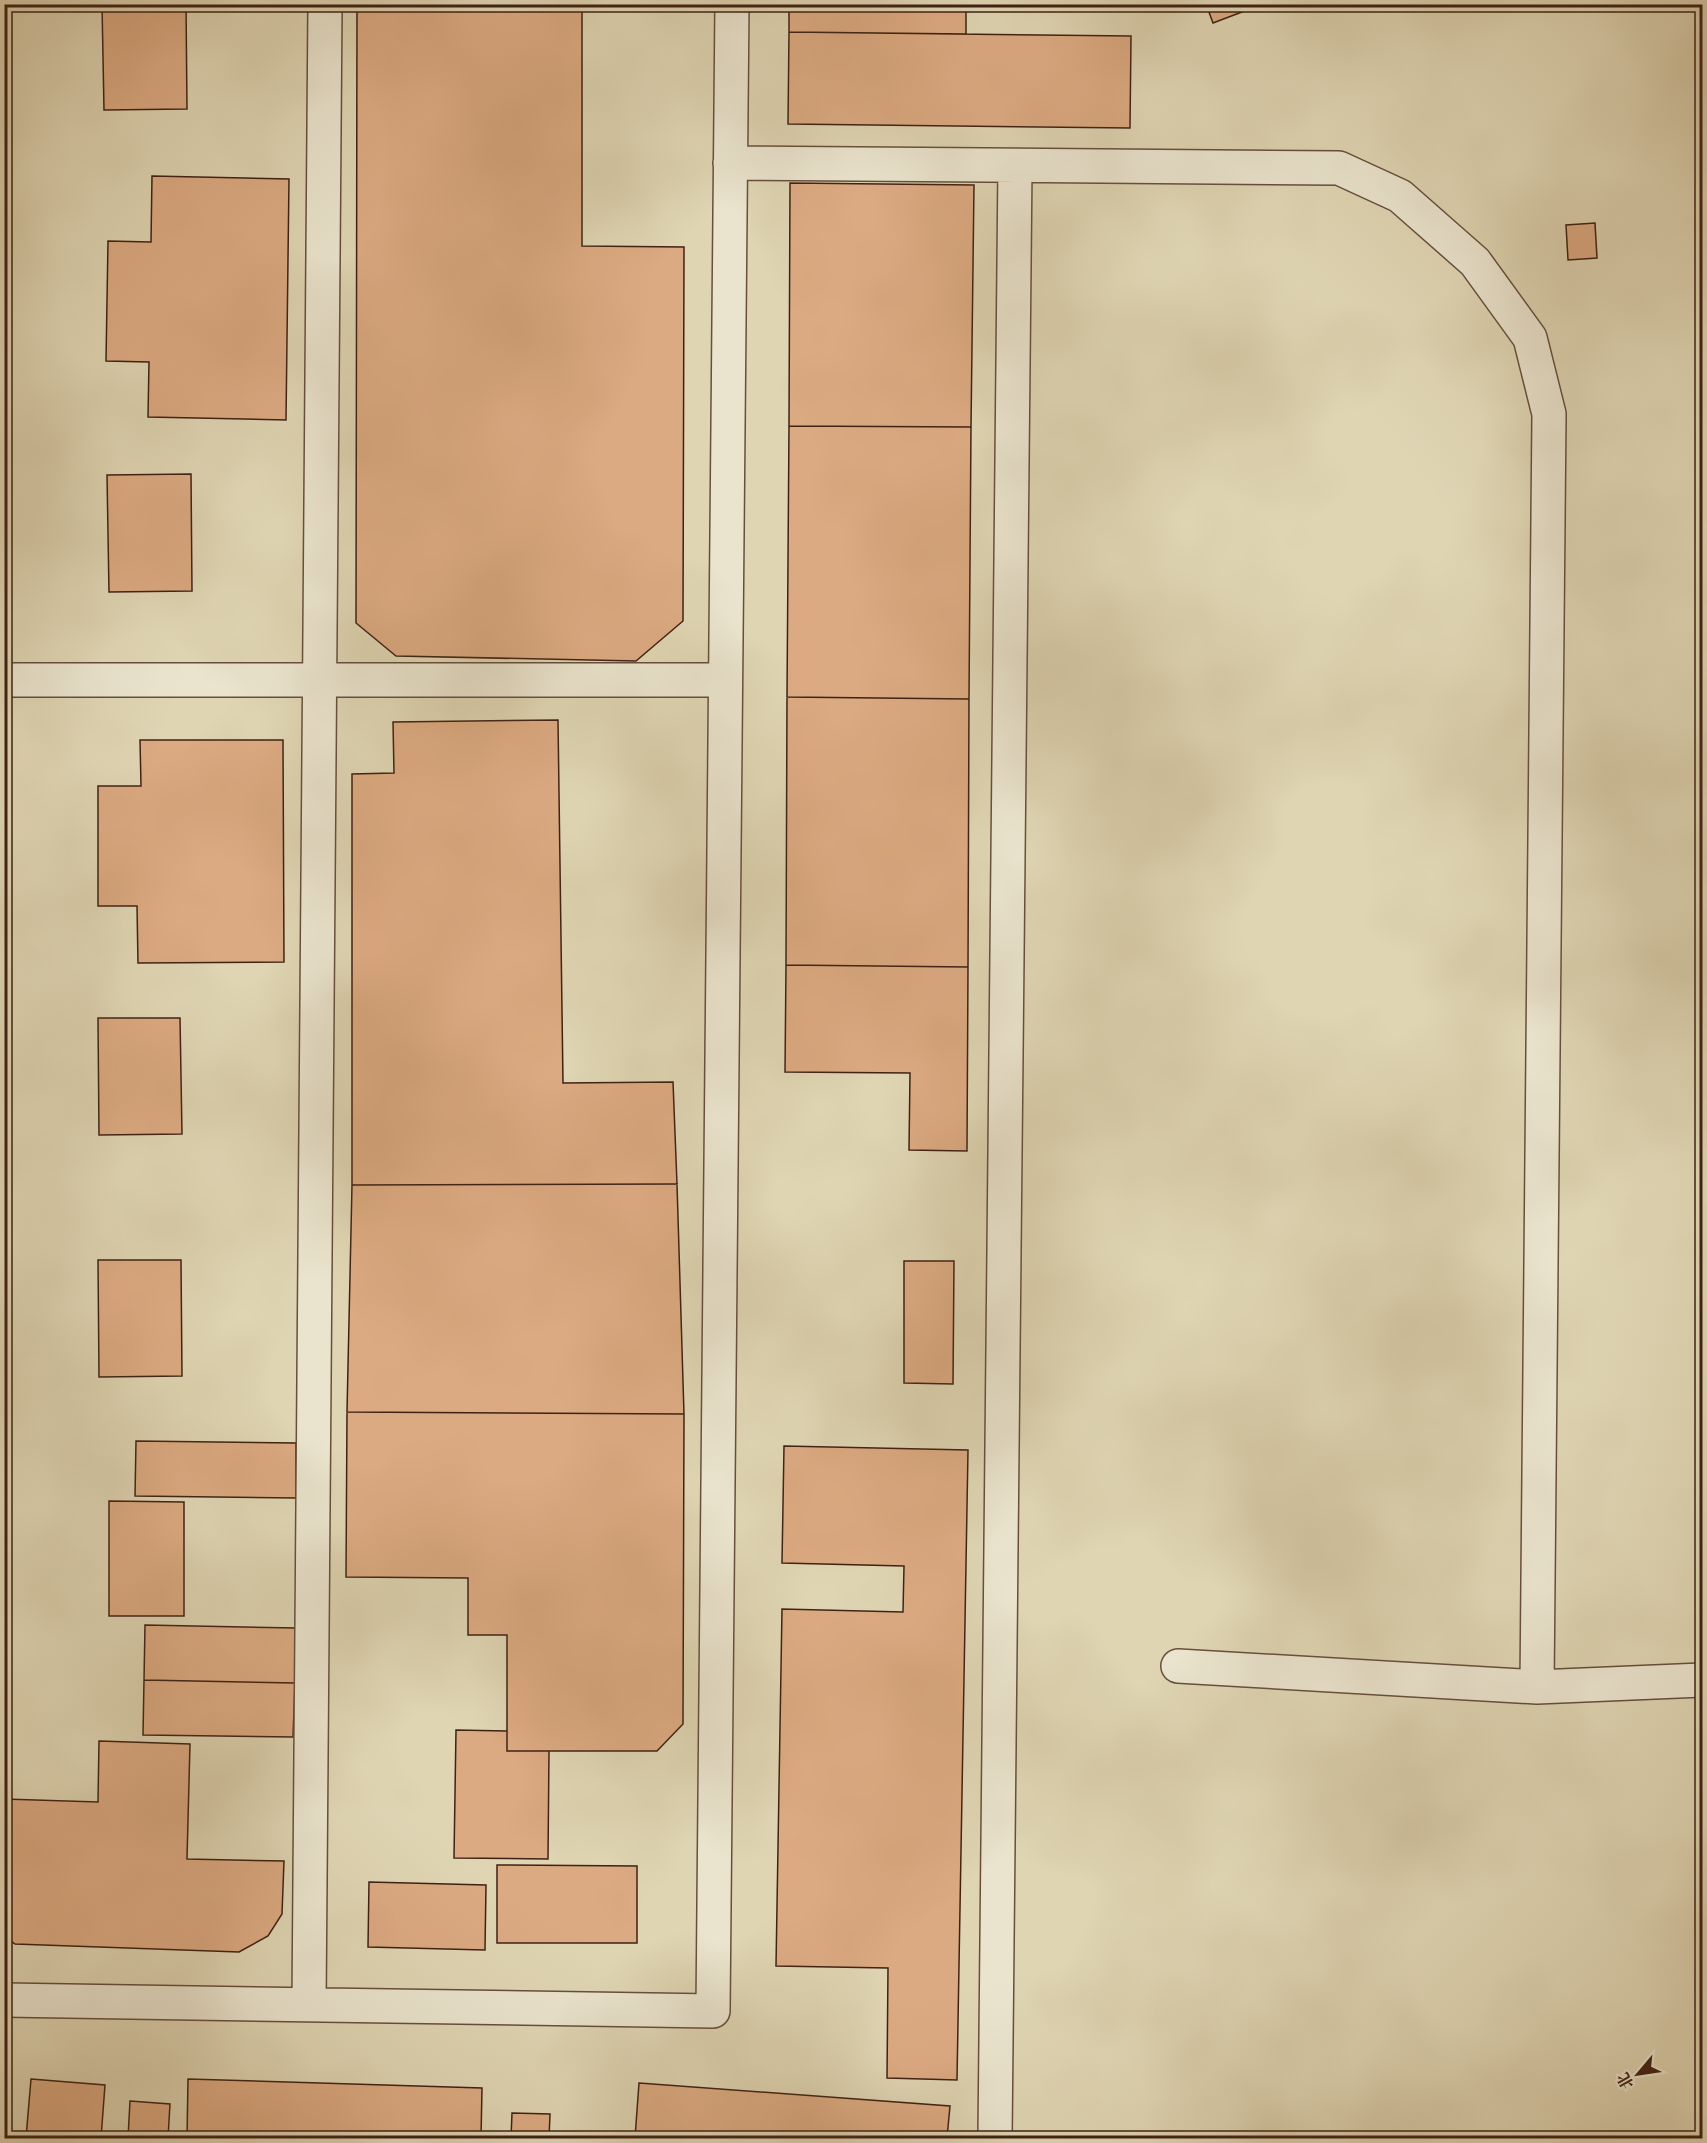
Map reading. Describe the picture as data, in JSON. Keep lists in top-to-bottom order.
{
  "north": "bottom left"
}
